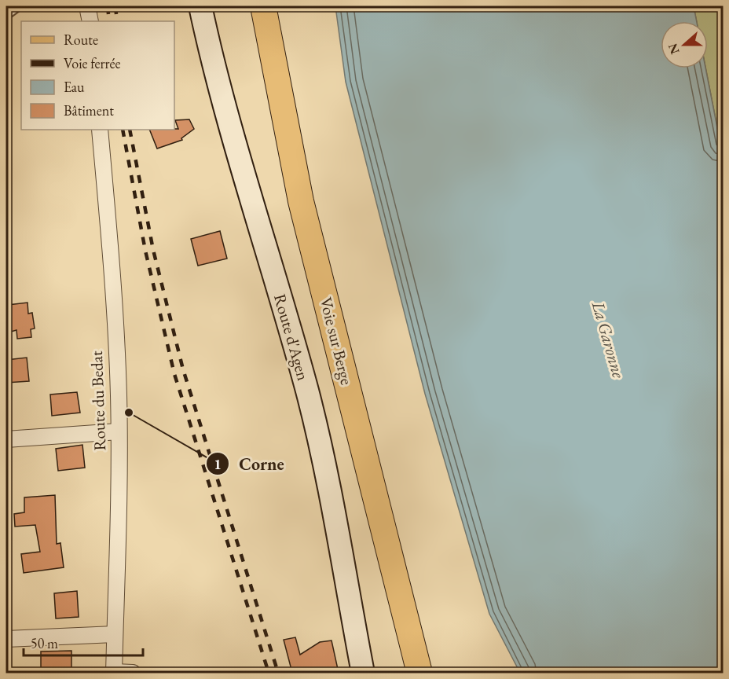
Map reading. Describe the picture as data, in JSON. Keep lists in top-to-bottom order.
{
  "streets": {
    "main road": ["Route d'Agen", "Voie sur Berge"],
    "street": ["Route du Bedat"]
  },
  "water": ["La Garonne"],
  "places": ["Corne"],
  "legend": [
    "Route",
    "Voie ferrée",
    "Eau",
    "Bâtiment"
  ],
  "scale_bar": "50 m",
  "north": "left"
}
